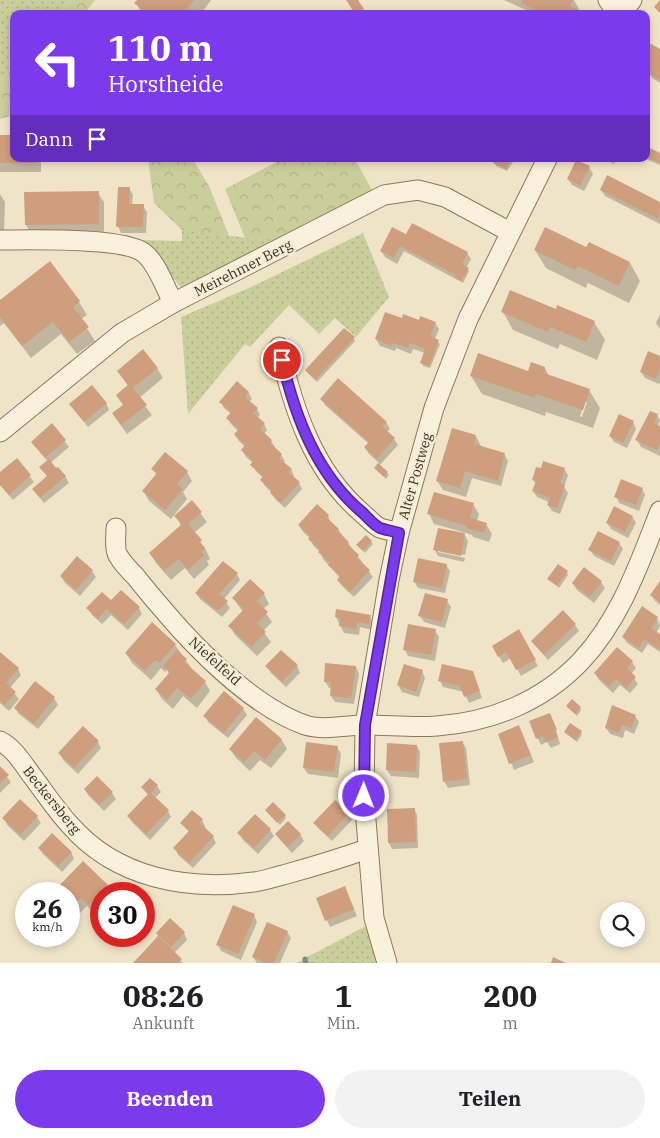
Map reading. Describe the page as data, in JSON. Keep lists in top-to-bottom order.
{
  "streets": {
    "street": [
      "Meirehmer Berg",
      "Alter Postweg",
      "Niefelfeld",
      "Beckersberg"
    ]
  },
  "crossings": [
    ["Meirehmer Berg", "Alter Postweg"],
    ["Alter Postweg", "Niefelfeld"],
    ["Alter Postweg", "Beckersberg"]
  ],
  "page": {
    "turn": ["110 m", "Horstheide"],
    "then": "Dann",
    "speed": "26 km/h",
    "limit": "30",
    "eta": [
      "08:26",
      "Ankunft",
      "1",
      "Min.",
      "200",
      "m"
    ],
    "buttons": ["Beenden", "Teilen"]
  }
}
